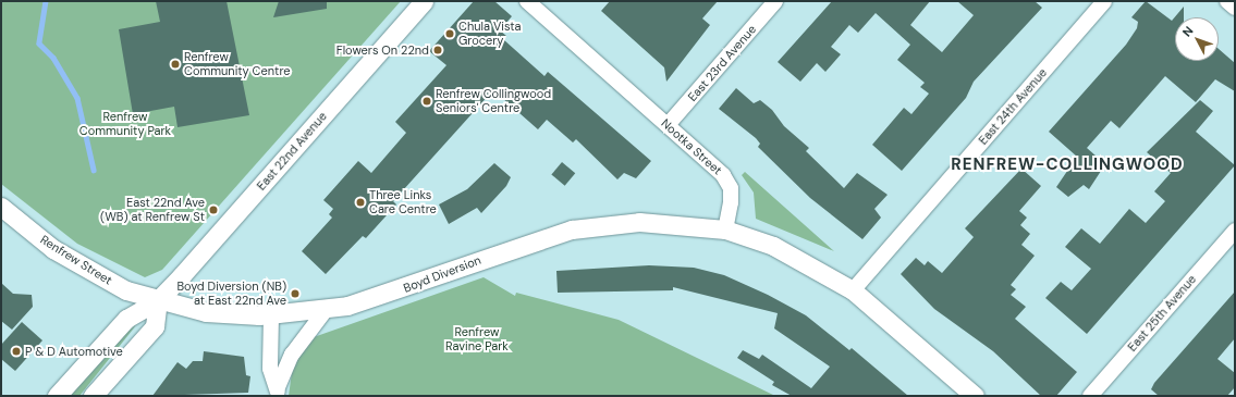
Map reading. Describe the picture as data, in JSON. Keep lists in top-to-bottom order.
{
  "streets": {
    "street": [
      "East 23rd Avenue",
      "East 24th Avenue",
      "Nootka Street",
      "East 22nd Avenue",
      "Renfrew Street",
      "Boyd Diversion",
      "East 25th Avenue"
    ]
  },
  "crossings": [
    ["East 23rd Avenue", "Nootka Street"],
    ["Nootka Street", "Boyd Diversion"],
    ["East 22nd Avenue", "Renfrew Street"],
    ["East 22nd Avenue", "Boyd Diversion"],
    ["Renfrew Street", "Boyd Diversion"]
  ],
  "districts": ["RENFREW-COLLINGWOOD"],
  "parks": ["Renfrew Community Park", "Renfrew Ravine Park"],
  "places": [
    "Chula Vista Grocery",
    "Flowers On 22nd",
    "Renfrew Community Centre",
    "Renfrew Collingwood Seniors' Centre",
    "Three Links Care Centre",
    "East 22nd Ave (WB) at Renfrew St",
    "Boyd Diversion (NB) at East 22nd Ave",
    "P & D Automotive"
  ],
  "north": "top left"
}
